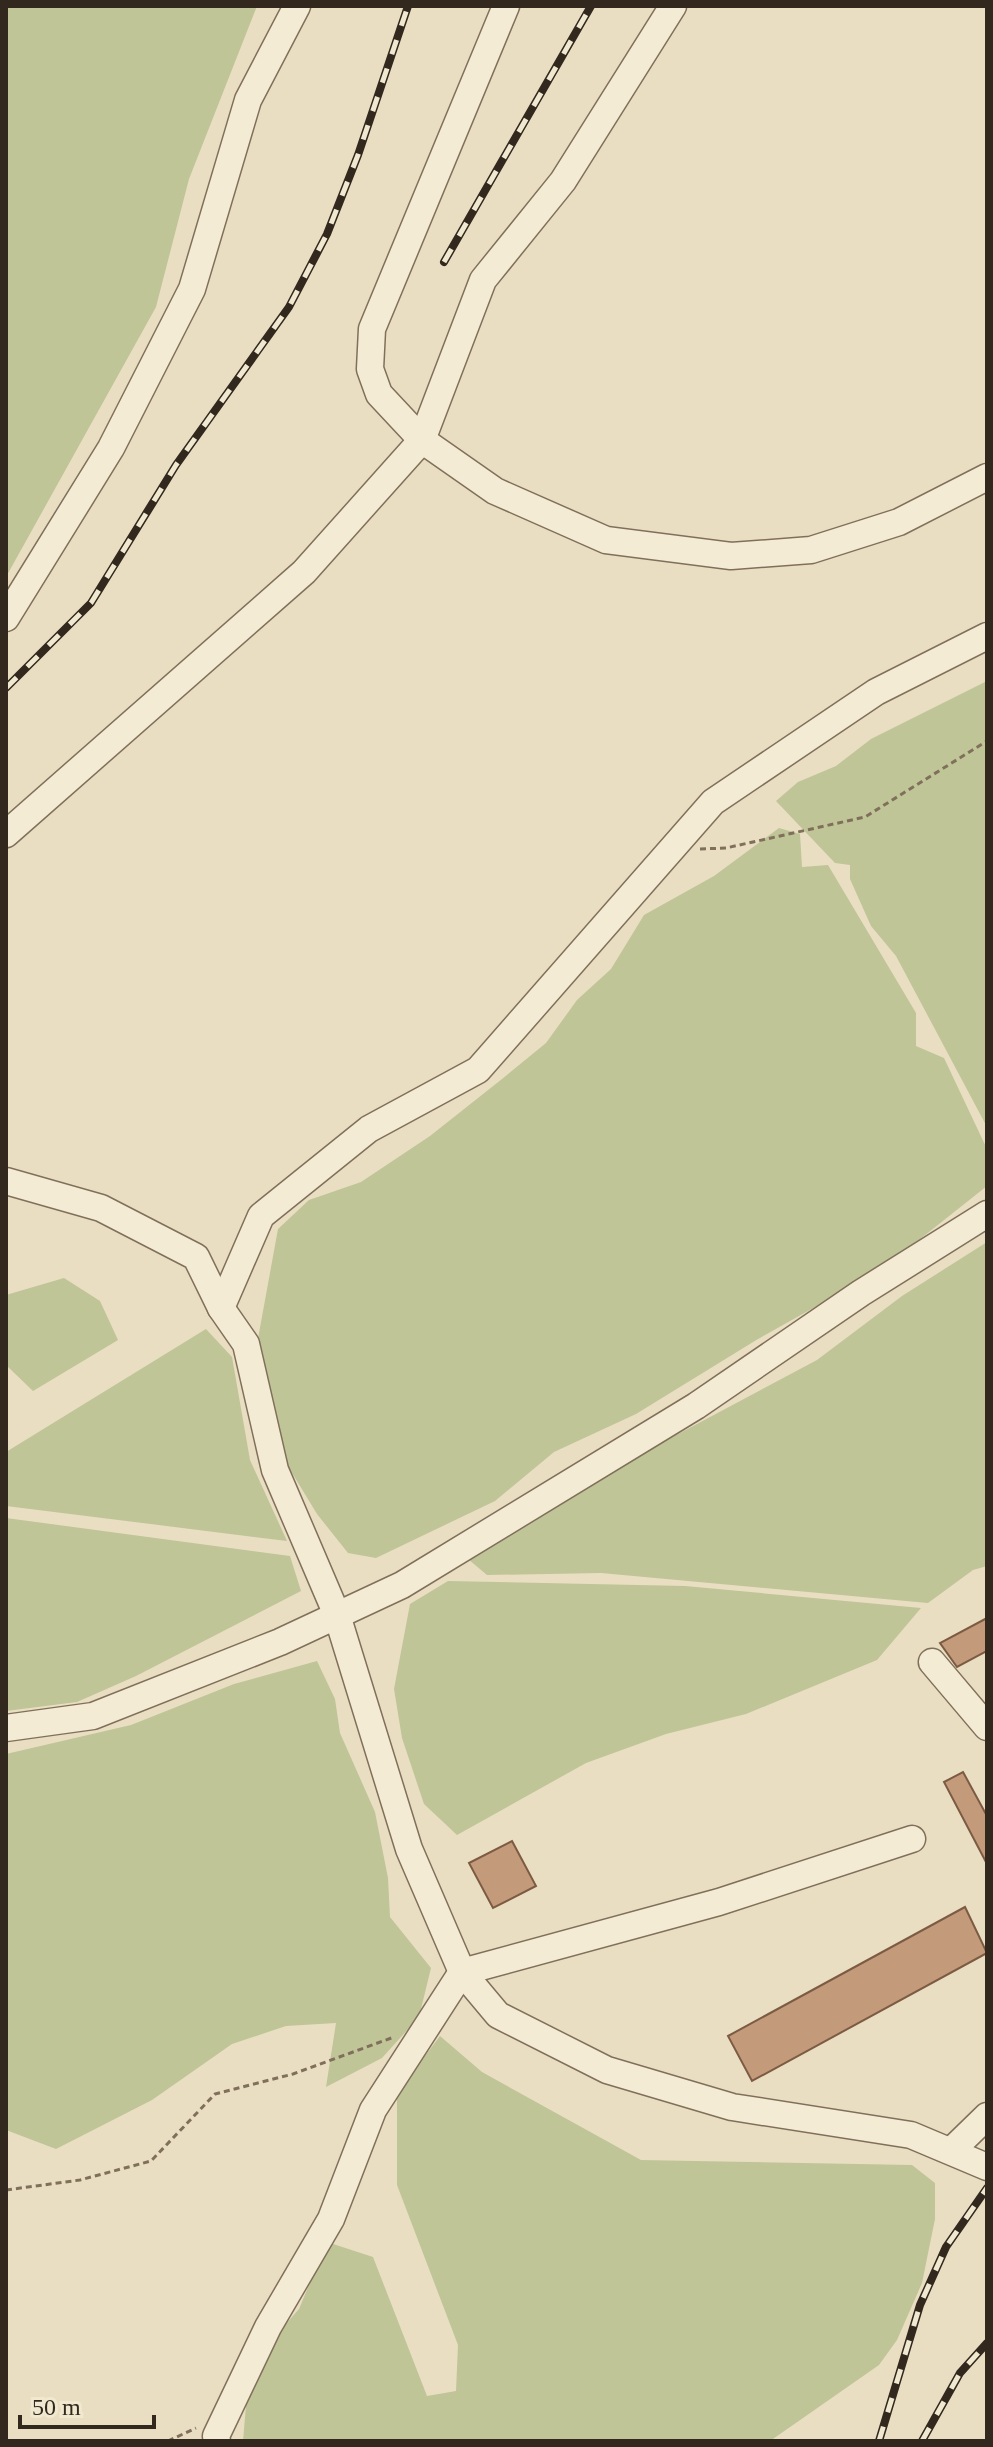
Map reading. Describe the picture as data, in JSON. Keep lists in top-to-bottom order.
{
  "scale_bar": "50 m"
}
